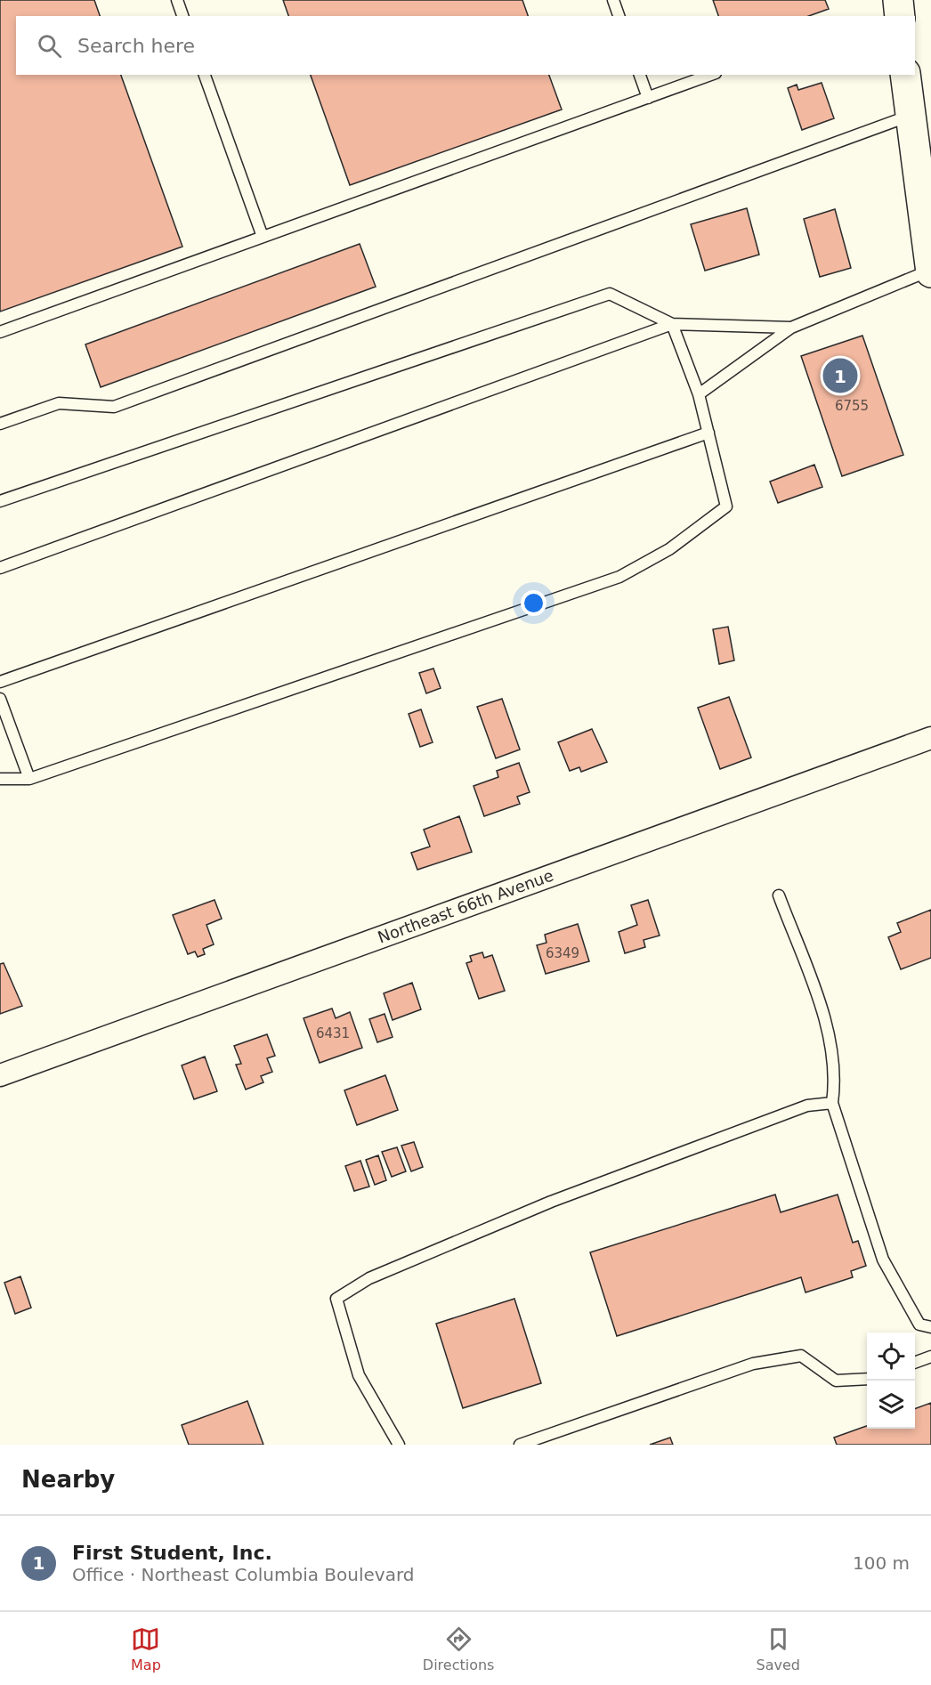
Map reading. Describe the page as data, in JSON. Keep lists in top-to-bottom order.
{
  "streets": {
    "street": ["Northeast 66th Avenue"]
  },
  "house_numbers": ["6755", "6349", "6431"],
  "page": {
    "search": "Search here",
    "pins": "1",
    "heading": "Nearby",
    "list": [
      {
        "mark": "1",
        "name": "First Student, Inc.",
        "note": "Office · Northeast Columbia Boulevard",
        "value": "100 m"
      }
    ],
    "nav": ["Map", "Directions", "Saved"]
  }
}
